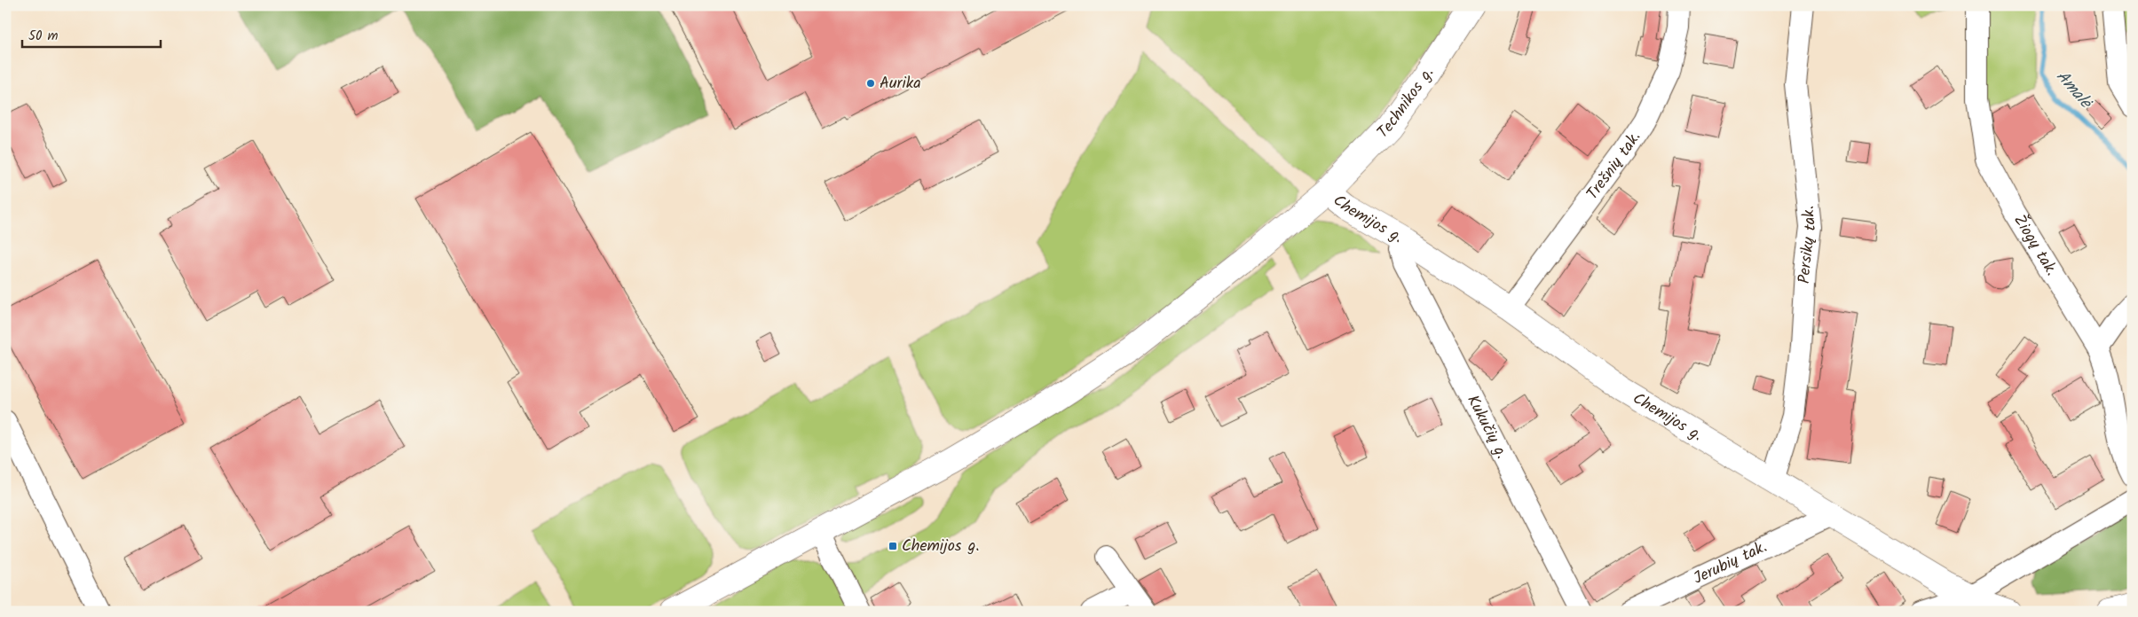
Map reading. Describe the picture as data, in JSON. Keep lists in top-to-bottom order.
{
  "streets": {
    "main road": ["Technikos g.", "Chemijos g."],
    "street": [
      "Trešnių tak.",
      "Persikų tak.",
      "Žiogų tak.",
      "Kukučių g.",
      "Jerubių tak."
    ]
  },
  "crossings": [
    ["Technikos g.", "Chemijos g."],
    ["Trešnių tak.", "Chemijos g."],
    ["Chemijos g.", "Persikų tak."],
    ["Chemijos g.", "Kukučių g."],
    ["Chemijos g.", "Jerubių tak."]
  ],
  "water": ["Amalė"],
  "places": {
    "other": ["Aurika"],
    "transit": ["Chemijos g."]
  },
  "scale_bar": "50 m"
}
